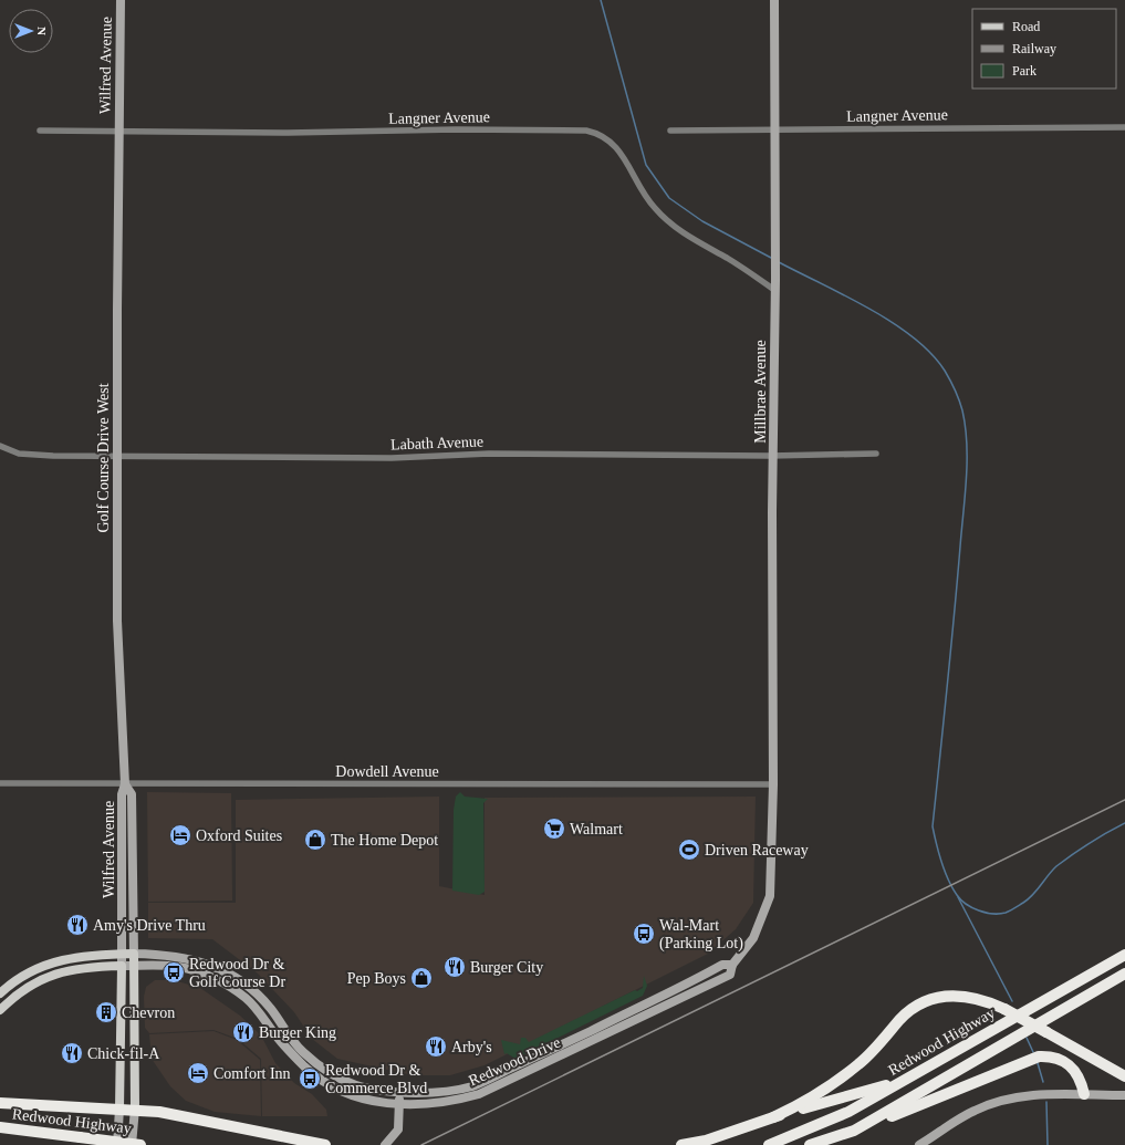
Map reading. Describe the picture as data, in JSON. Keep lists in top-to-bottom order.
{
  "streets": {
    "highway": ["Redwood Highway"],
    "main road": ["Wilfred Avenue", "Redwood Drive"],
    "street": [
      "Langner Avenue",
      "Millbrae Avenue",
      "Labath Avenue",
      "Golf Course Drive West",
      "Dowdell Avenue"
    ]
  },
  "crossings": [
    ["Wilfred Avenue", "Langner Avenue"],
    ["Wilfred Avenue", "Golf Course Drive West"],
    ["Wilfred Avenue", "Dowdell Avenue"],
    ["Wilfred Avenue", "Redwood Drive"],
    ["Langner Avenue", "Millbrae Avenue"],
    ["Langner Avenue", "Golf Course Drive West"],
    ["Millbrae Avenue", "Labath Avenue"],
    ["Millbrae Avenue", "Dowdell Avenue"],
    ["Millbrae Avenue", "Redwood Drive"],
    ["Labath Avenue", "Golf Course Drive West"],
    ["Golf Course Drive West", "Dowdell Avenue"],
    ["Dowdell Avenue", "Redwood Drive"]
  ],
  "places": {
    "supermarket": ["Walmart"],
    "hotel": ["Oxford Suites", "Comfort Inn"],
    "shop": ["The Home Depot", "Pep Boys"],
    "sports": ["Driven Raceway"],
    "restaurant": [
      "Amy's Drive Thru",
      "Burger City",
      "Burger King",
      "Arby's",
      "Chick-fil-A"
    ],
    "bus stop": ["Wal-Mart (Parking Lot)", "Redwood Dr & Golf Course Dr", "Redwood Dr & Commerce Blvd"],
    "building": ["Chevron"]
  },
  "legend": ["Road", "Railway", "Park"],
  "north": "right"
}
